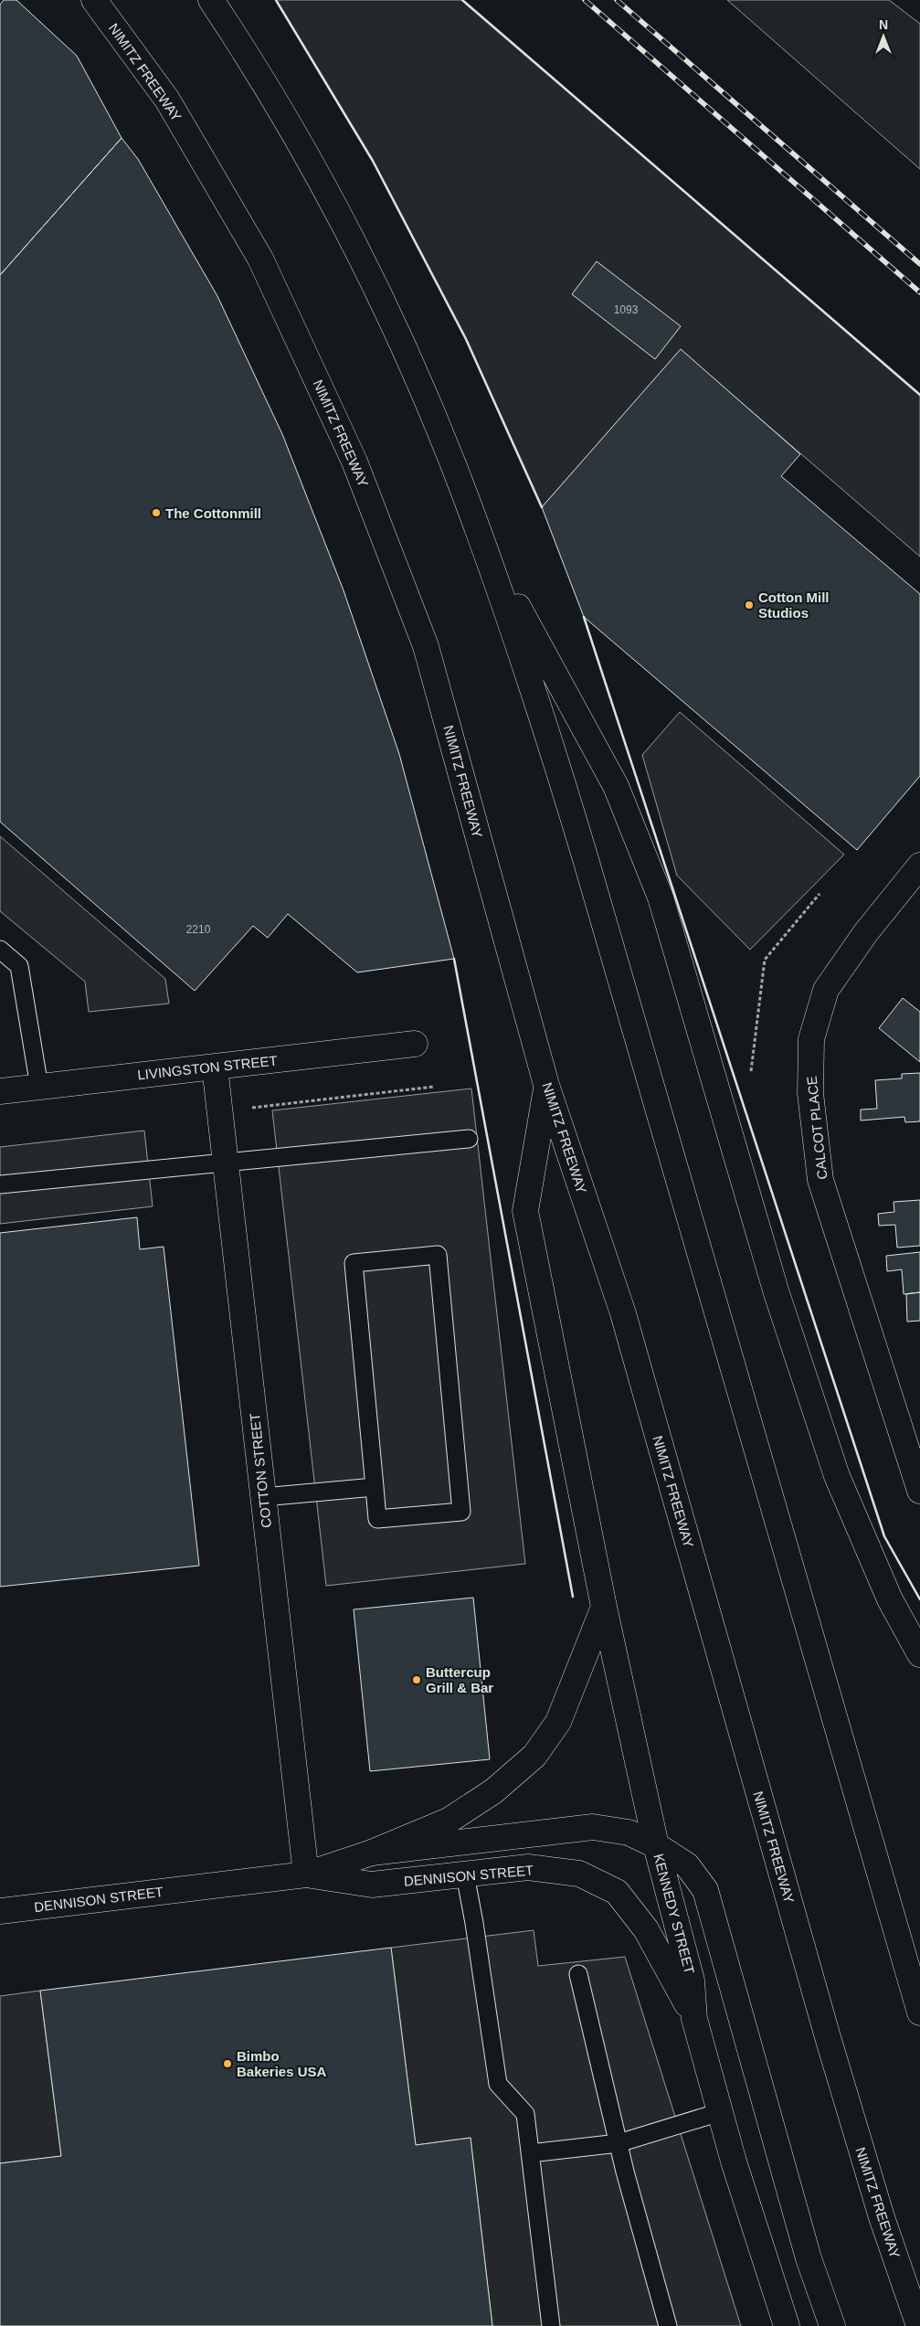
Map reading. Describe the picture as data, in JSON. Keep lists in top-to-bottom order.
{
  "streets": {
    "main road": [
      "NIMITZ FREEWAY",
      "LIVINGSTON STREET",
      "CALCOT PLACE",
      "COTTON STREET",
      "DENNISON STREET",
      "KENNEDY STREET"
    ]
  },
  "crossings": [
    ["LIVINGSTON STREET", "COTTON STREET"],
    ["COTTON STREET", "DENNISON STREET"],
    ["DENNISON STREET", "KENNEDY STREET"]
  ],
  "places": [
    "The Cottonmill",
    "Cotton Mill Studios",
    "Buttercup Grill & Bar",
    "Bimbo Bakeries USA"
  ],
  "house_numbers": ["1093", "2210"],
  "north": "top"
}
